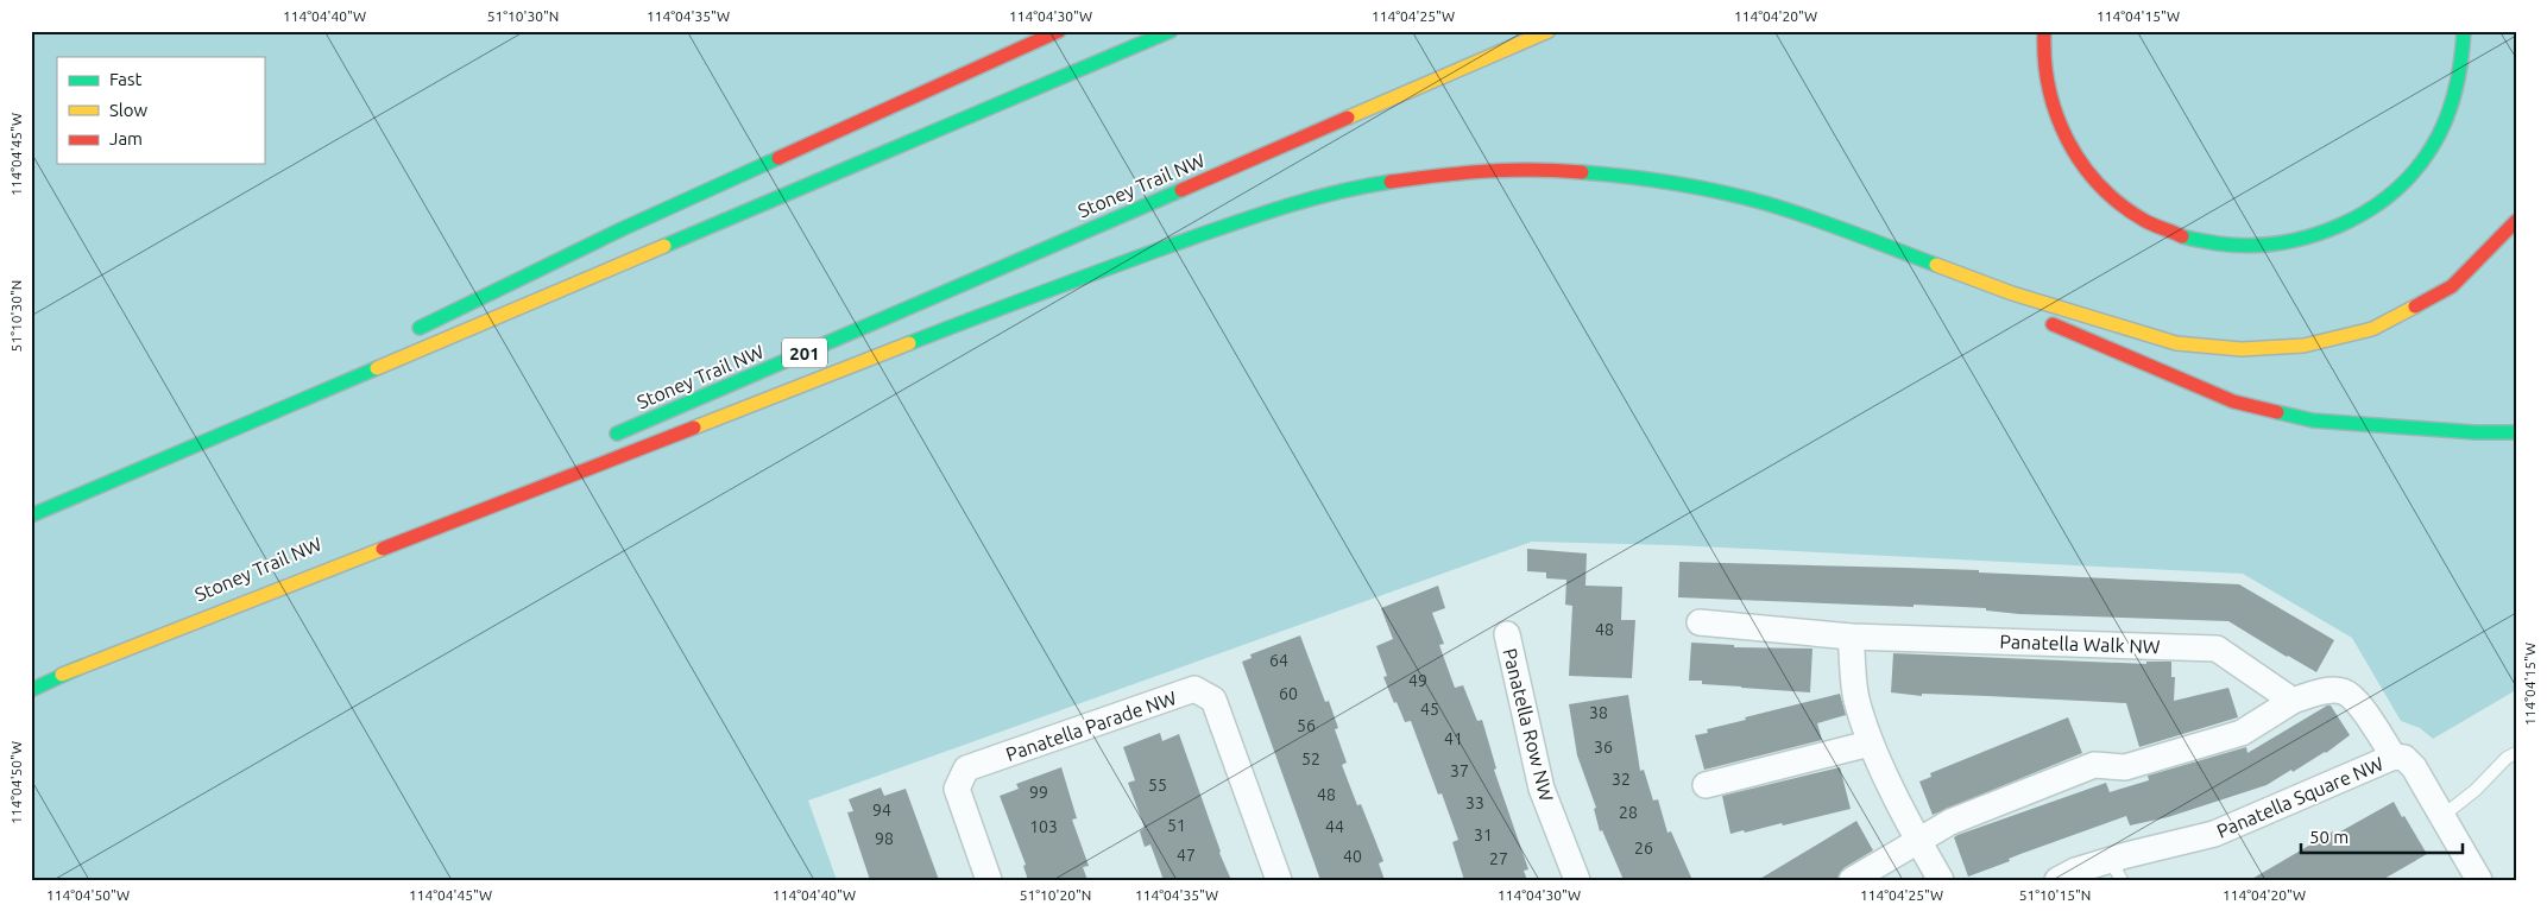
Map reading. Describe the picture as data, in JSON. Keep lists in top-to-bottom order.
{
  "streets": {
    "highway": ["Stoney Trail NW", "201"],
    "street": [
      "Panatella Walk NW",
      "Panatella Row NW",
      "Panatella Parade NW",
      "Panatella Square NW"
    ]
  },
  "house_numbers": [
    "48",
    "64",
    "49",
    "60",
    "45",
    "38",
    "56",
    "41",
    "36",
    "52",
    "37",
    "32",
    "55",
    "99",
    "48",
    "33",
    "94",
    "28",
    "51",
    "103",
    "44",
    "31",
    "98",
    "26",
    "47",
    "40",
    "27"
  ],
  "legend": ["Fast", "Slow", "Jam"],
  "scale_bar": "50 m",
  "coordinates": [
    "114°04'40\"W",
    "51°10'30\"N",
    "114°04'35\"W",
    "114°04'30\"W",
    "114°04'25\"W",
    "114°04'20\"W",
    "114°04'15\"W",
    "114°04'45\"W",
    "114°04'50\"W",
    "51°10'20\"N",
    "51°10'15\"N"
  ]
}
